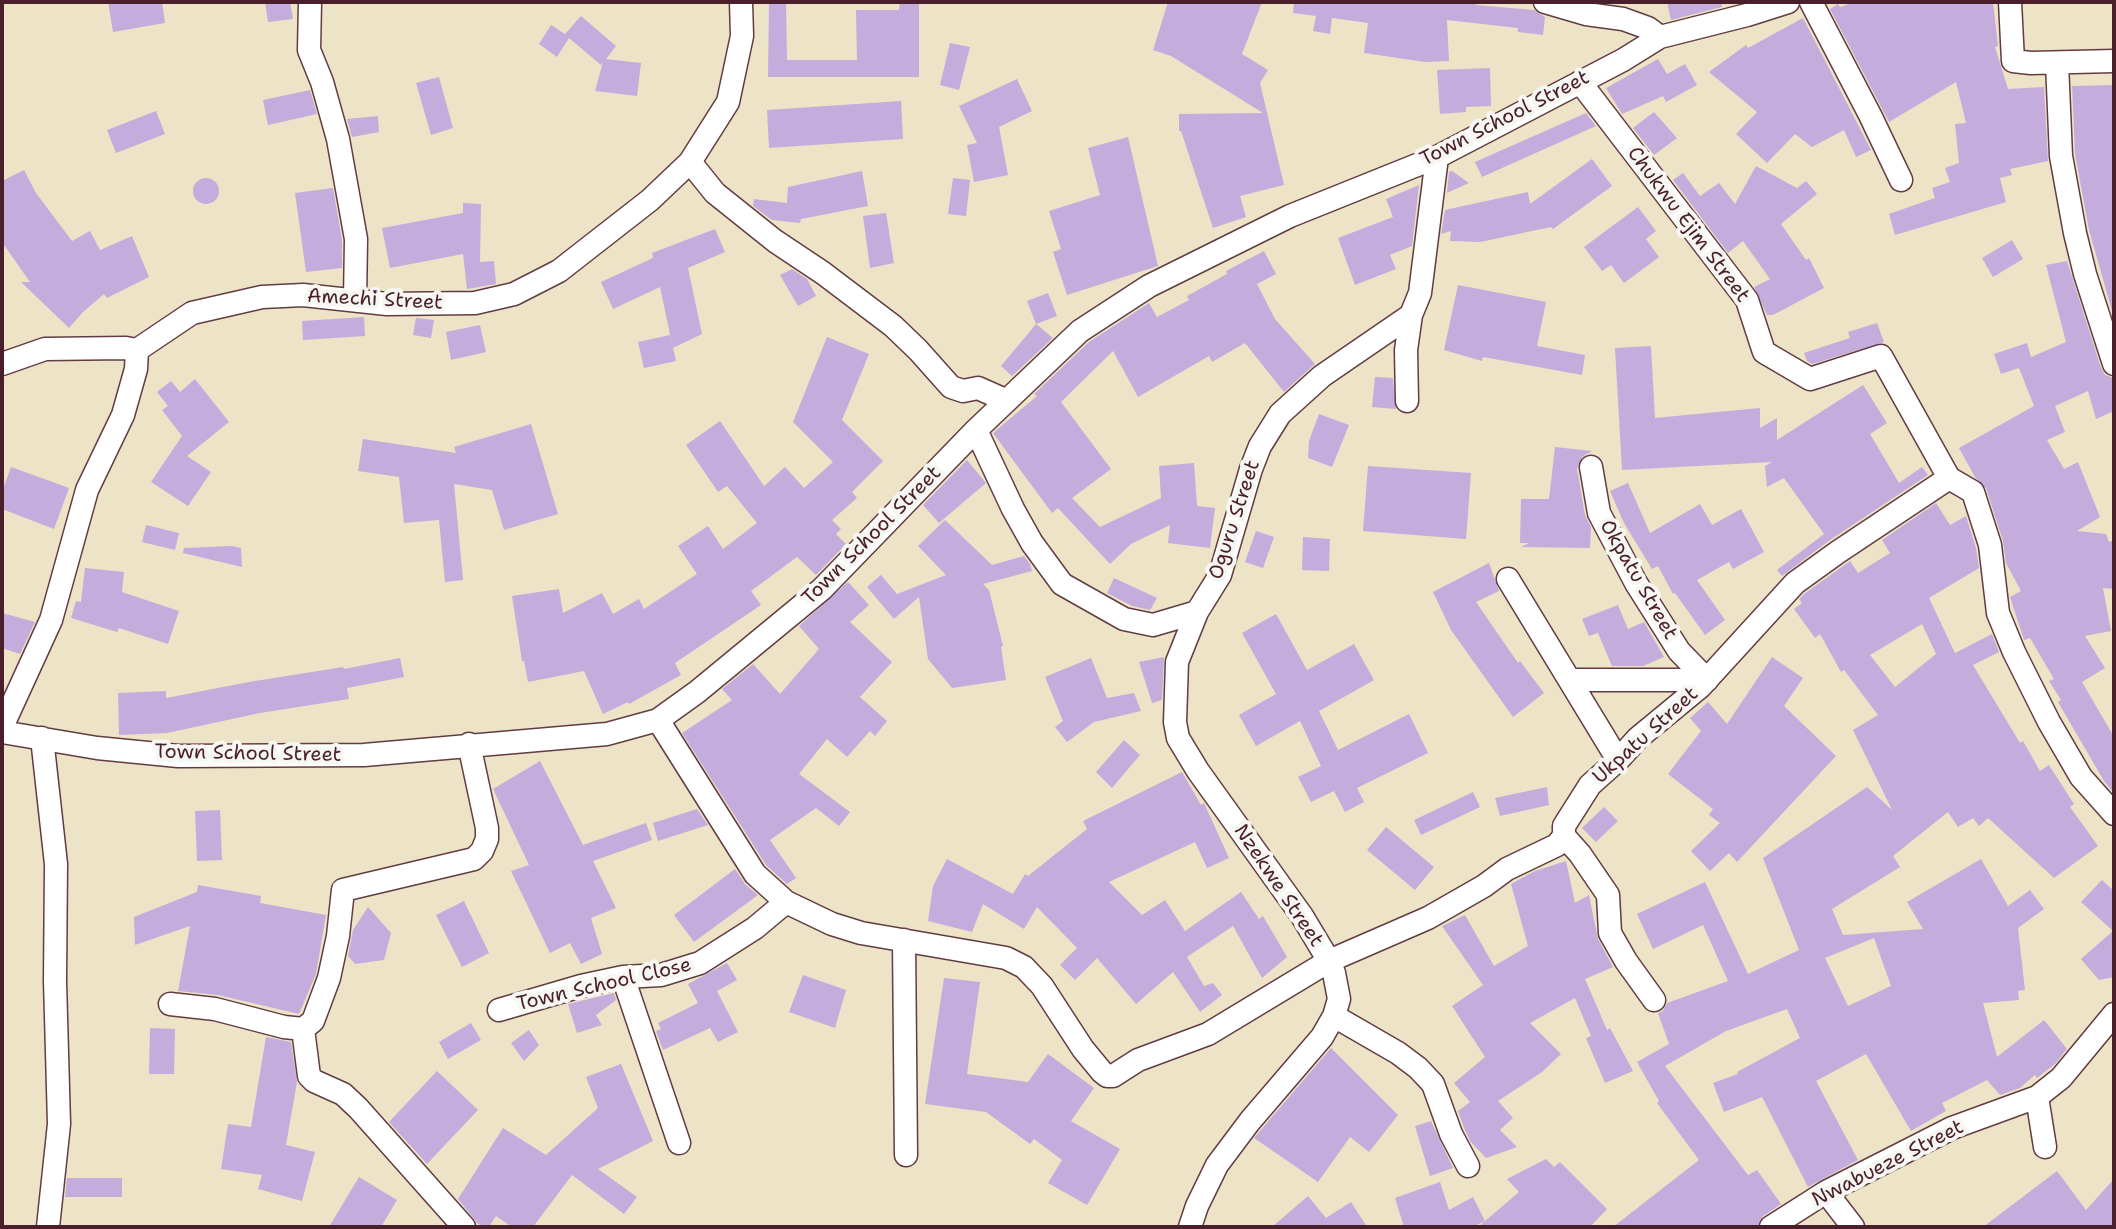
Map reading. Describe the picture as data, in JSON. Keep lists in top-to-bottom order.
{
  "streets": {
    "street": [
      "Town School Street",
      "Chukwu Ejim Street",
      "Amechi Street",
      "Oguru Street",
      "Okpatu Street",
      "Ukpatu Street",
      "Nzekwe Street",
      "Town School Close",
      "Nwabueze Street"
    ]
  },
  "crossings": [
    ["Town School Street", "Chukwu Ejim Street"],
    ["Chukwu Ejim Street", "Ukpatu Street"],
    ["Oguru Street", "Nzekwe Street"],
    ["Okpatu Street", "Ukpatu Street"]
  ]
}
